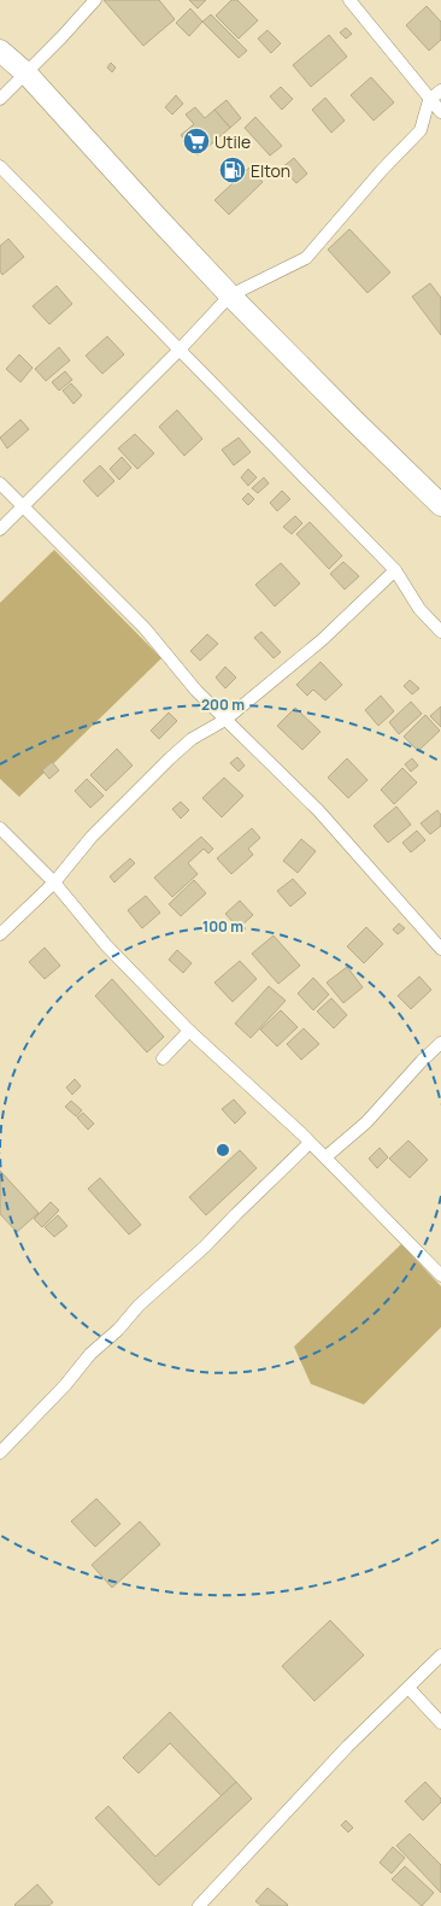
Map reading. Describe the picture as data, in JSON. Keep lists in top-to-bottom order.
{
  "places": {
    "supermarket": ["Utile"],
    "fuel station": ["Elton"]
  },
  "rings": ["200 m", "100 m"]
}
